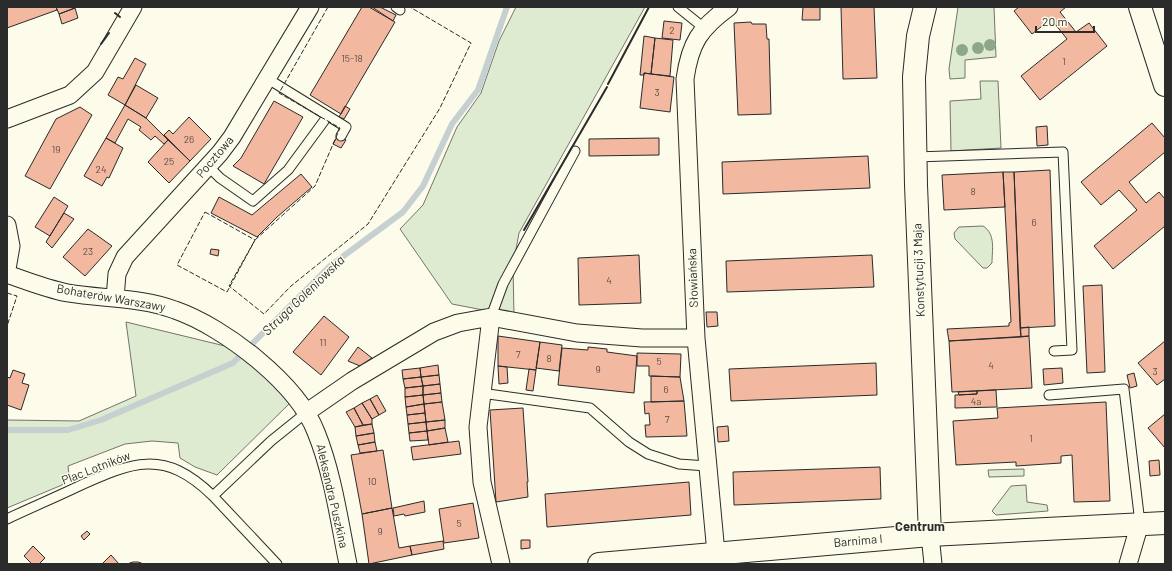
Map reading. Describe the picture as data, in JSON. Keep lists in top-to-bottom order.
{
  "streets": {
    "street": [
      "Pocztowa",
      "Konstytucji 3 Maja",
      "Słowiańska",
      "Bohaterów Warszawy",
      "Aleksandra Puszkina",
      "Barnima I"
    ],
    "lane": ["Plac Lotników"]
  },
  "crossings": [
    ["Pocztowa", "Bohaterów Warszawy"],
    ["Konstytucji 3 Maja", "Barnima I"],
    ["Słowiańska", "Barnima I"],
    ["Bohaterów Warszawy", "Aleksandra Puszkina"]
  ],
  "districts": ["Centrum"],
  "water": ["Struga Goleniowska"],
  "house_numbers": [
    "2",
    "15-18",
    "1",
    "3",
    "26",
    "19",
    "25",
    "24",
    "8",
    "6",
    "23",
    "4",
    "11",
    "7",
    "8",
    "5",
    "4",
    "9",
    "3",
    "6",
    "4a",
    "7",
    "1",
    "10",
    "5",
    "9"
  ],
  "scale_bar": "20 m"
}
